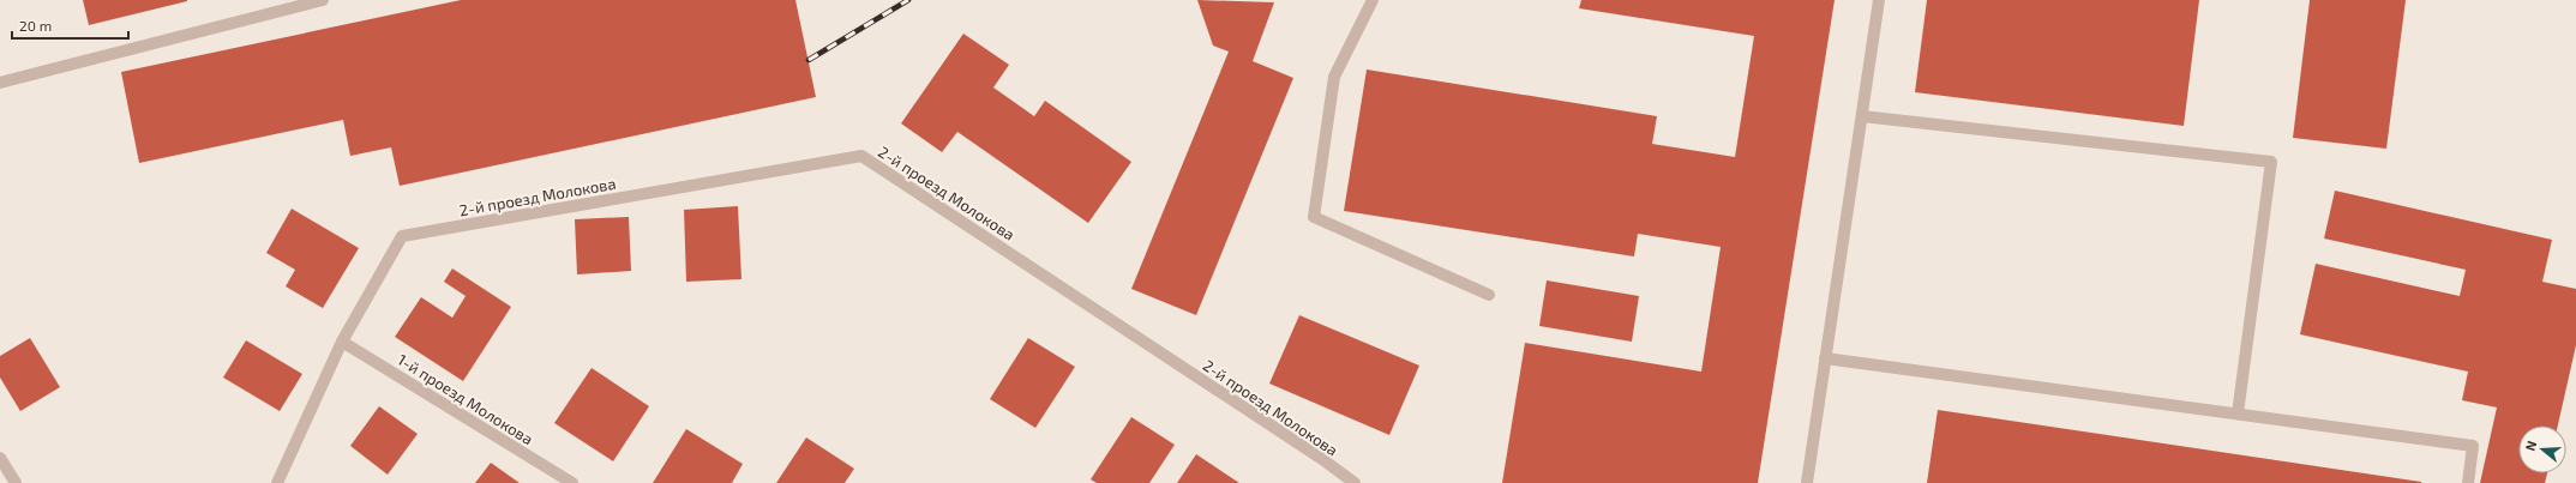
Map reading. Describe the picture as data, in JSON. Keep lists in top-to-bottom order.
{
  "streets": {
    "street": ["2-й проезд Молокова", "1-й проезд Молокова"]
  },
  "crossings": [
    ["2-й проезд Молокова", "1-й проезд Молокова"]
  ],
  "scale_bar": "20 m",
  "north": "left"
}
